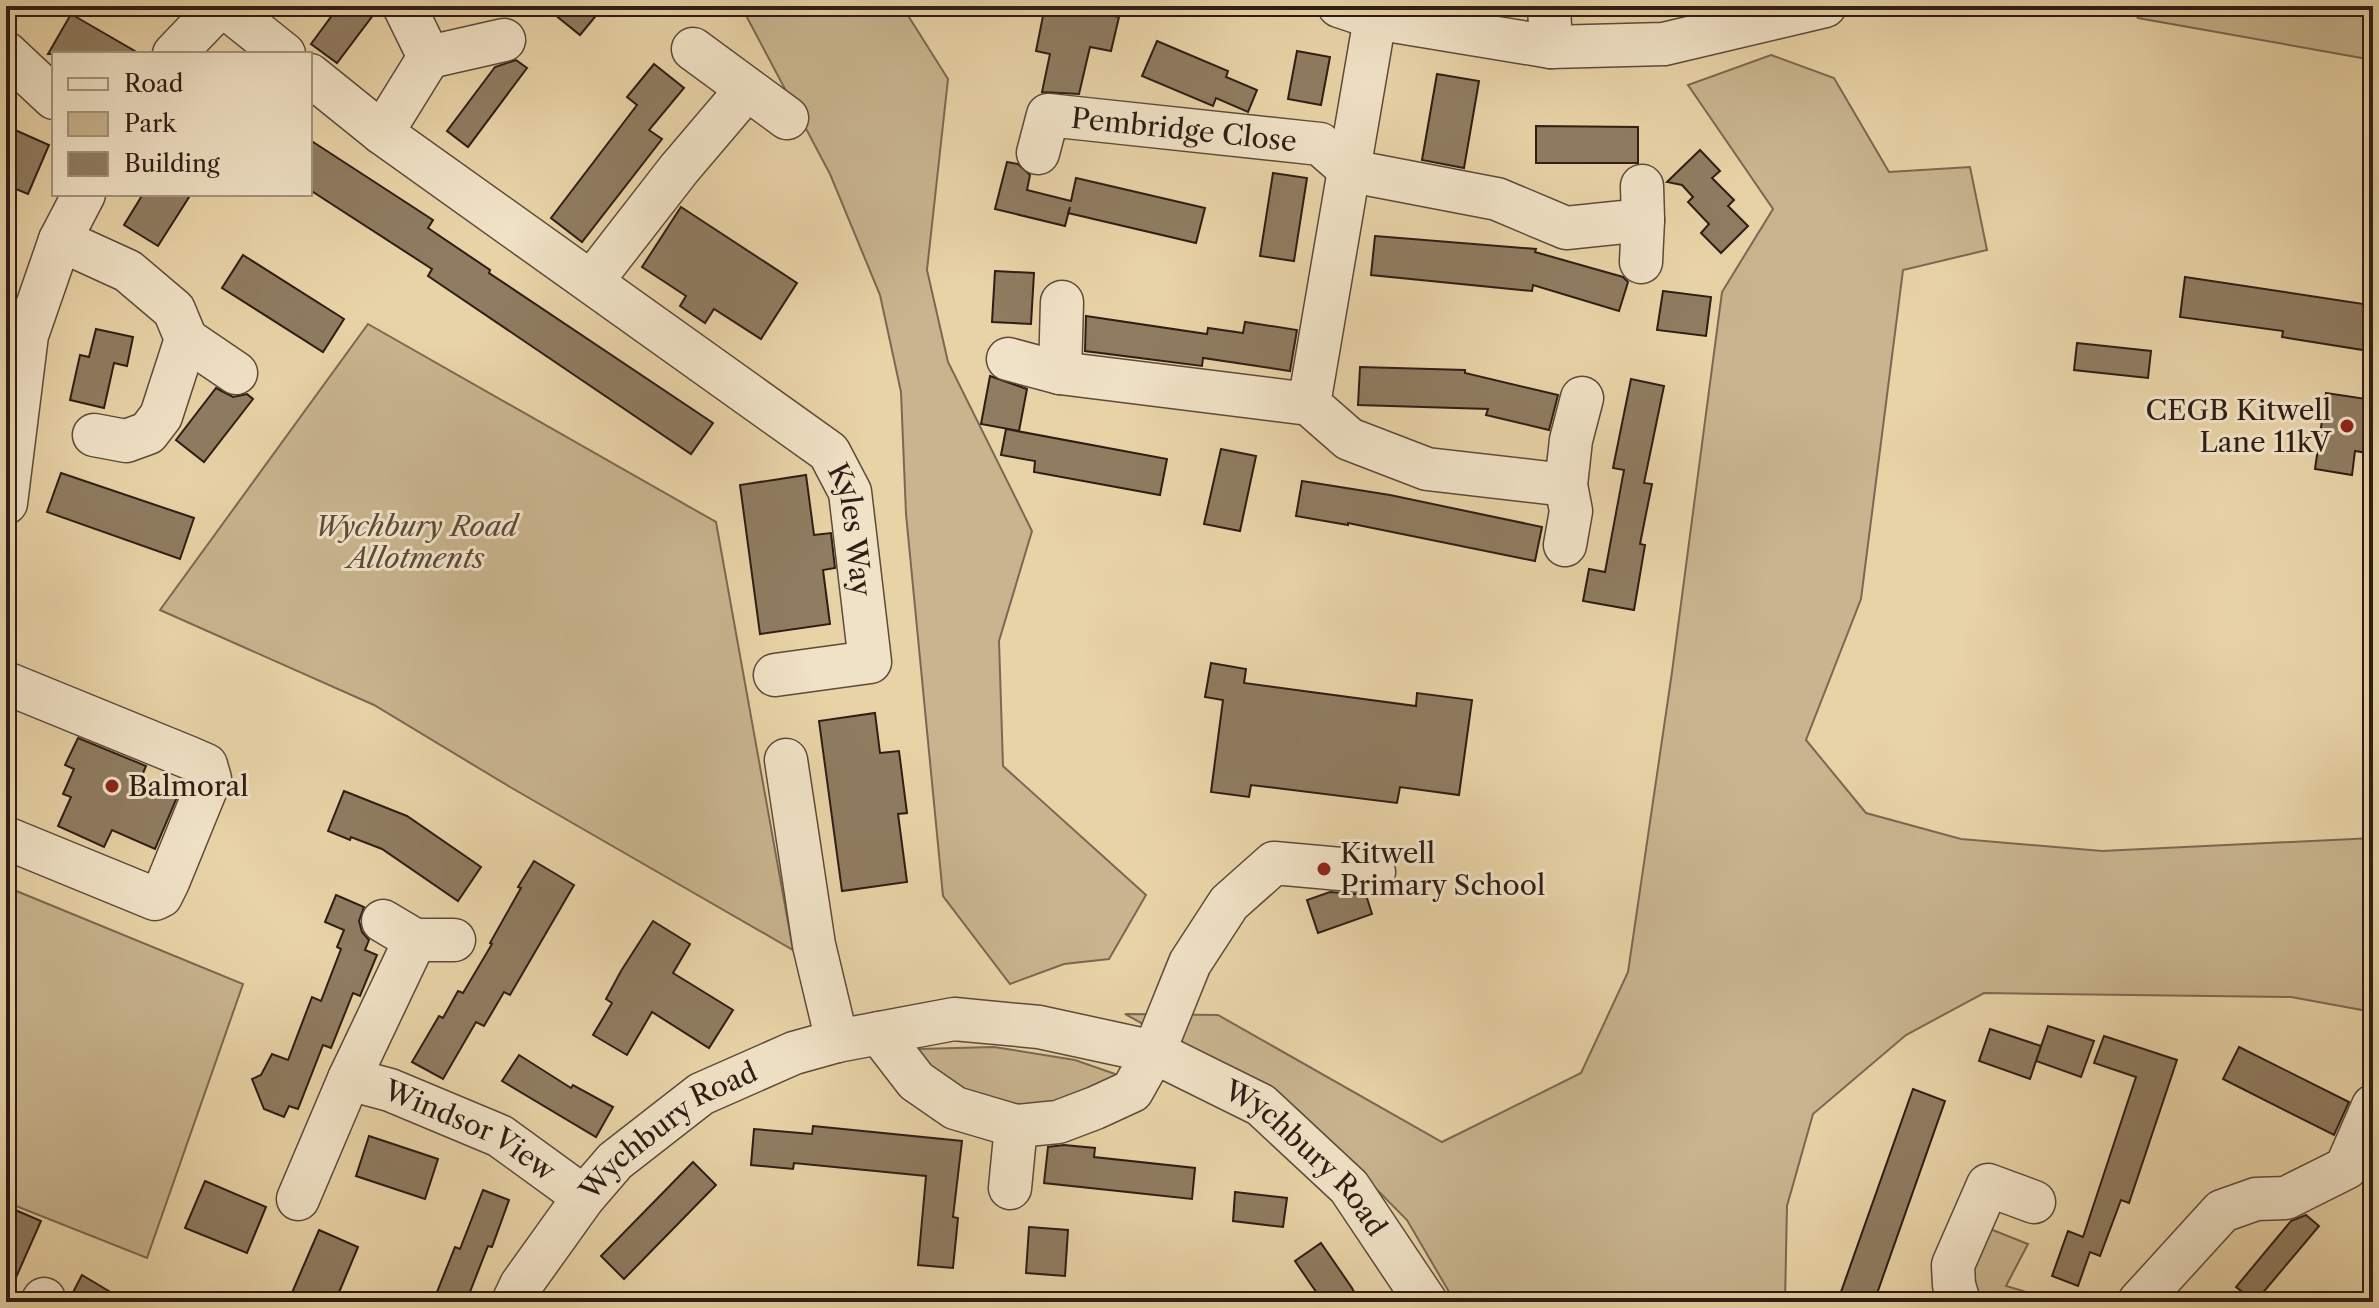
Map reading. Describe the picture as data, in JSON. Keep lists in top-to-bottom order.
{
  "streets": {
    "street": [
      "Pembridge Close",
      "Kyles Way",
      "Windsor View",
      "Wychbury Road"
    ]
  },
  "crossings": [
    ["Windsor View", "Wychbury Road"]
  ],
  "parks": ["Wychbury Road Allotments"],
  "places": ["CEGB Kitwell Lane 11kV", "Balmoral", "Kitwell Primary School"],
  "legend": ["Road", "Park", "Building"]
}
